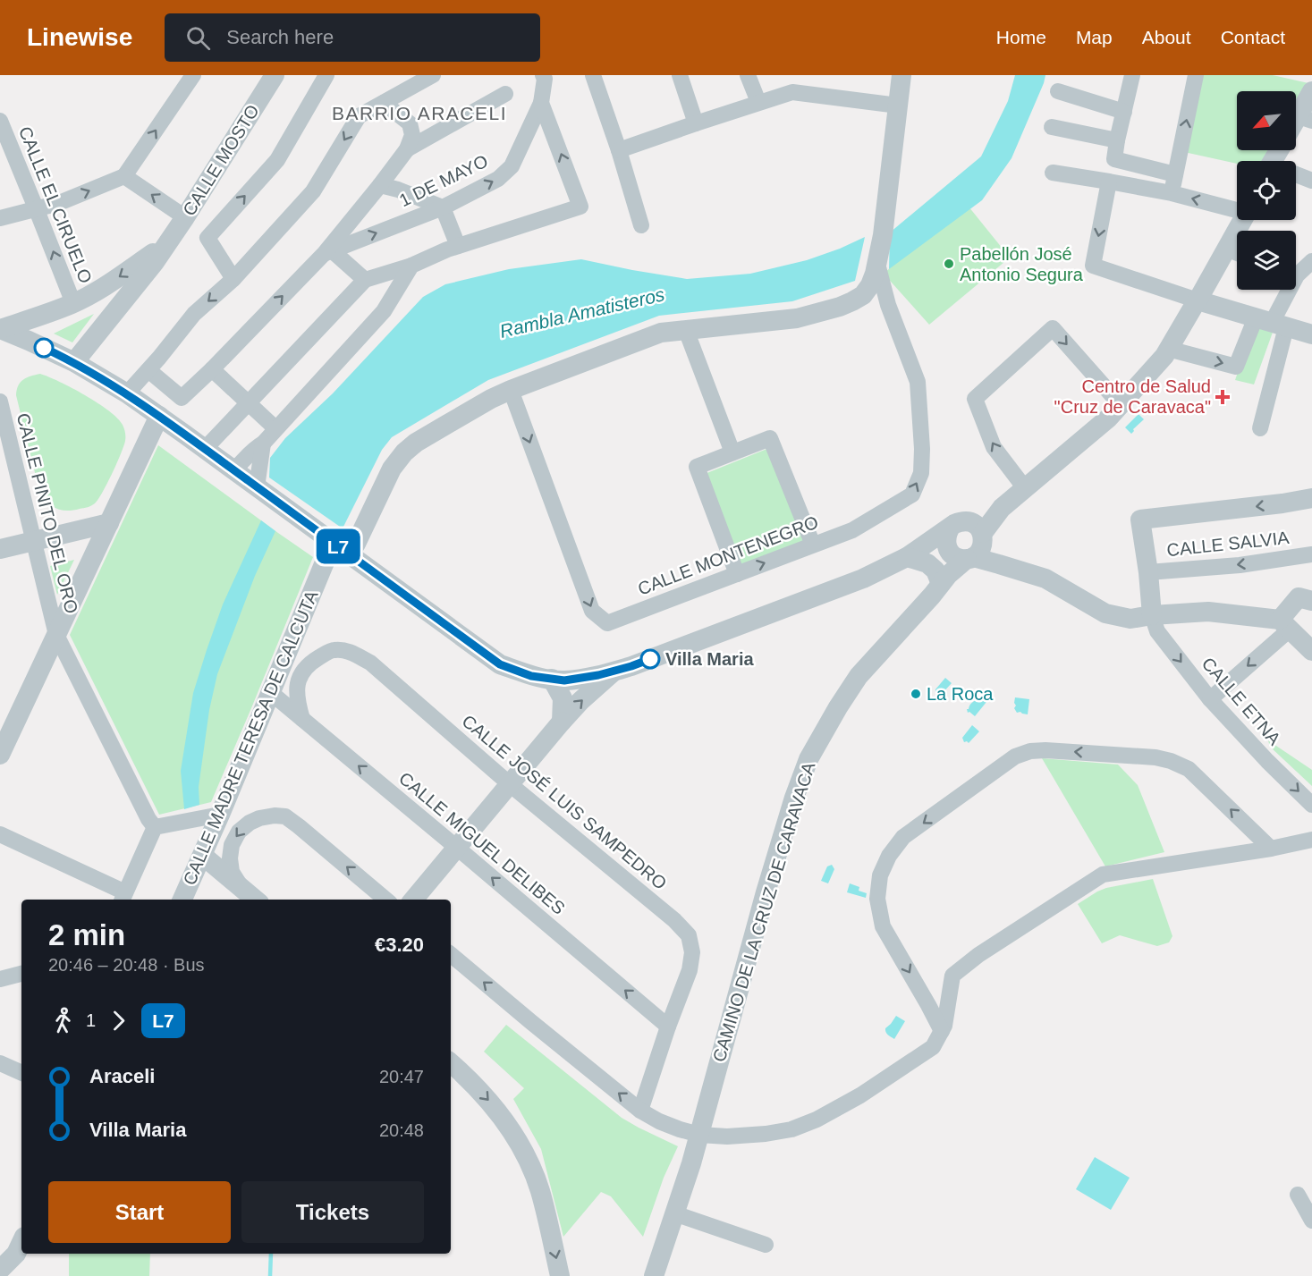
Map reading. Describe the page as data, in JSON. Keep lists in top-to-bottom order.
{
  "streets": {
    "street": [
      "CALLE MOSTO",
      "1 DE MAYO",
      "CALLE EL CIRUELO",
      "CALLE PINITO DEL ORO",
      "CALLE SALVIA",
      "CALLE MONTENEGRO",
      "CALLE ETNA",
      "CALLE MADRE TERESA DE CALCUTA",
      "CALLE JOSÉ LUIS SAMPEDRO",
      "CALLE MIGUEL DELIBES",
      "CAMINO DE LA CRUZ DE CARAVACA"
    ]
  },
  "crossings": [
    ["CALLE MOSTO", "CALLE EL CIRUELO"],
    ["CALLE MADRE TERESA DE CALCUTA", "CALLE MIGUEL DELIBES"],
    ["CALLE JOSÉ LUIS SAMPEDRO", "CALLE MIGUEL DELIBES"]
  ],
  "one_way": ["CALLE EL CIRUELO", "CALLE ETNA"],
  "districts": ["BARRIO ARACELI"],
  "water": ["Rambla Amatisteros"],
  "places": {
    "other": ["Pabellón José Antonio Segura", "Villa Maria", "La Roca"],
    "health": ["Centro de Salud \"Cruz de Caravaca\""]
  },
  "lines": ["bus line L7"],
  "north": "bottom left",
  "page": {
    "header": "Linewise",
    "search": "Search here",
    "nav": [
      "Home",
      "Map",
      "About",
      "Contact"
    ],
    "on_map": "L7",
    "heading": ["2 min", "20:46 – 20:48 · Bus", "€3.20"],
    "legs": ["1", "L7"],
    "list": [
      {
        "name": "Araceli",
        "value": "20:47"
      },
      {
        "name": "Villa Maria",
        "value": "20:48"
      }
    ],
    "buttons": ["Start", "Tickets"]
  }
}
